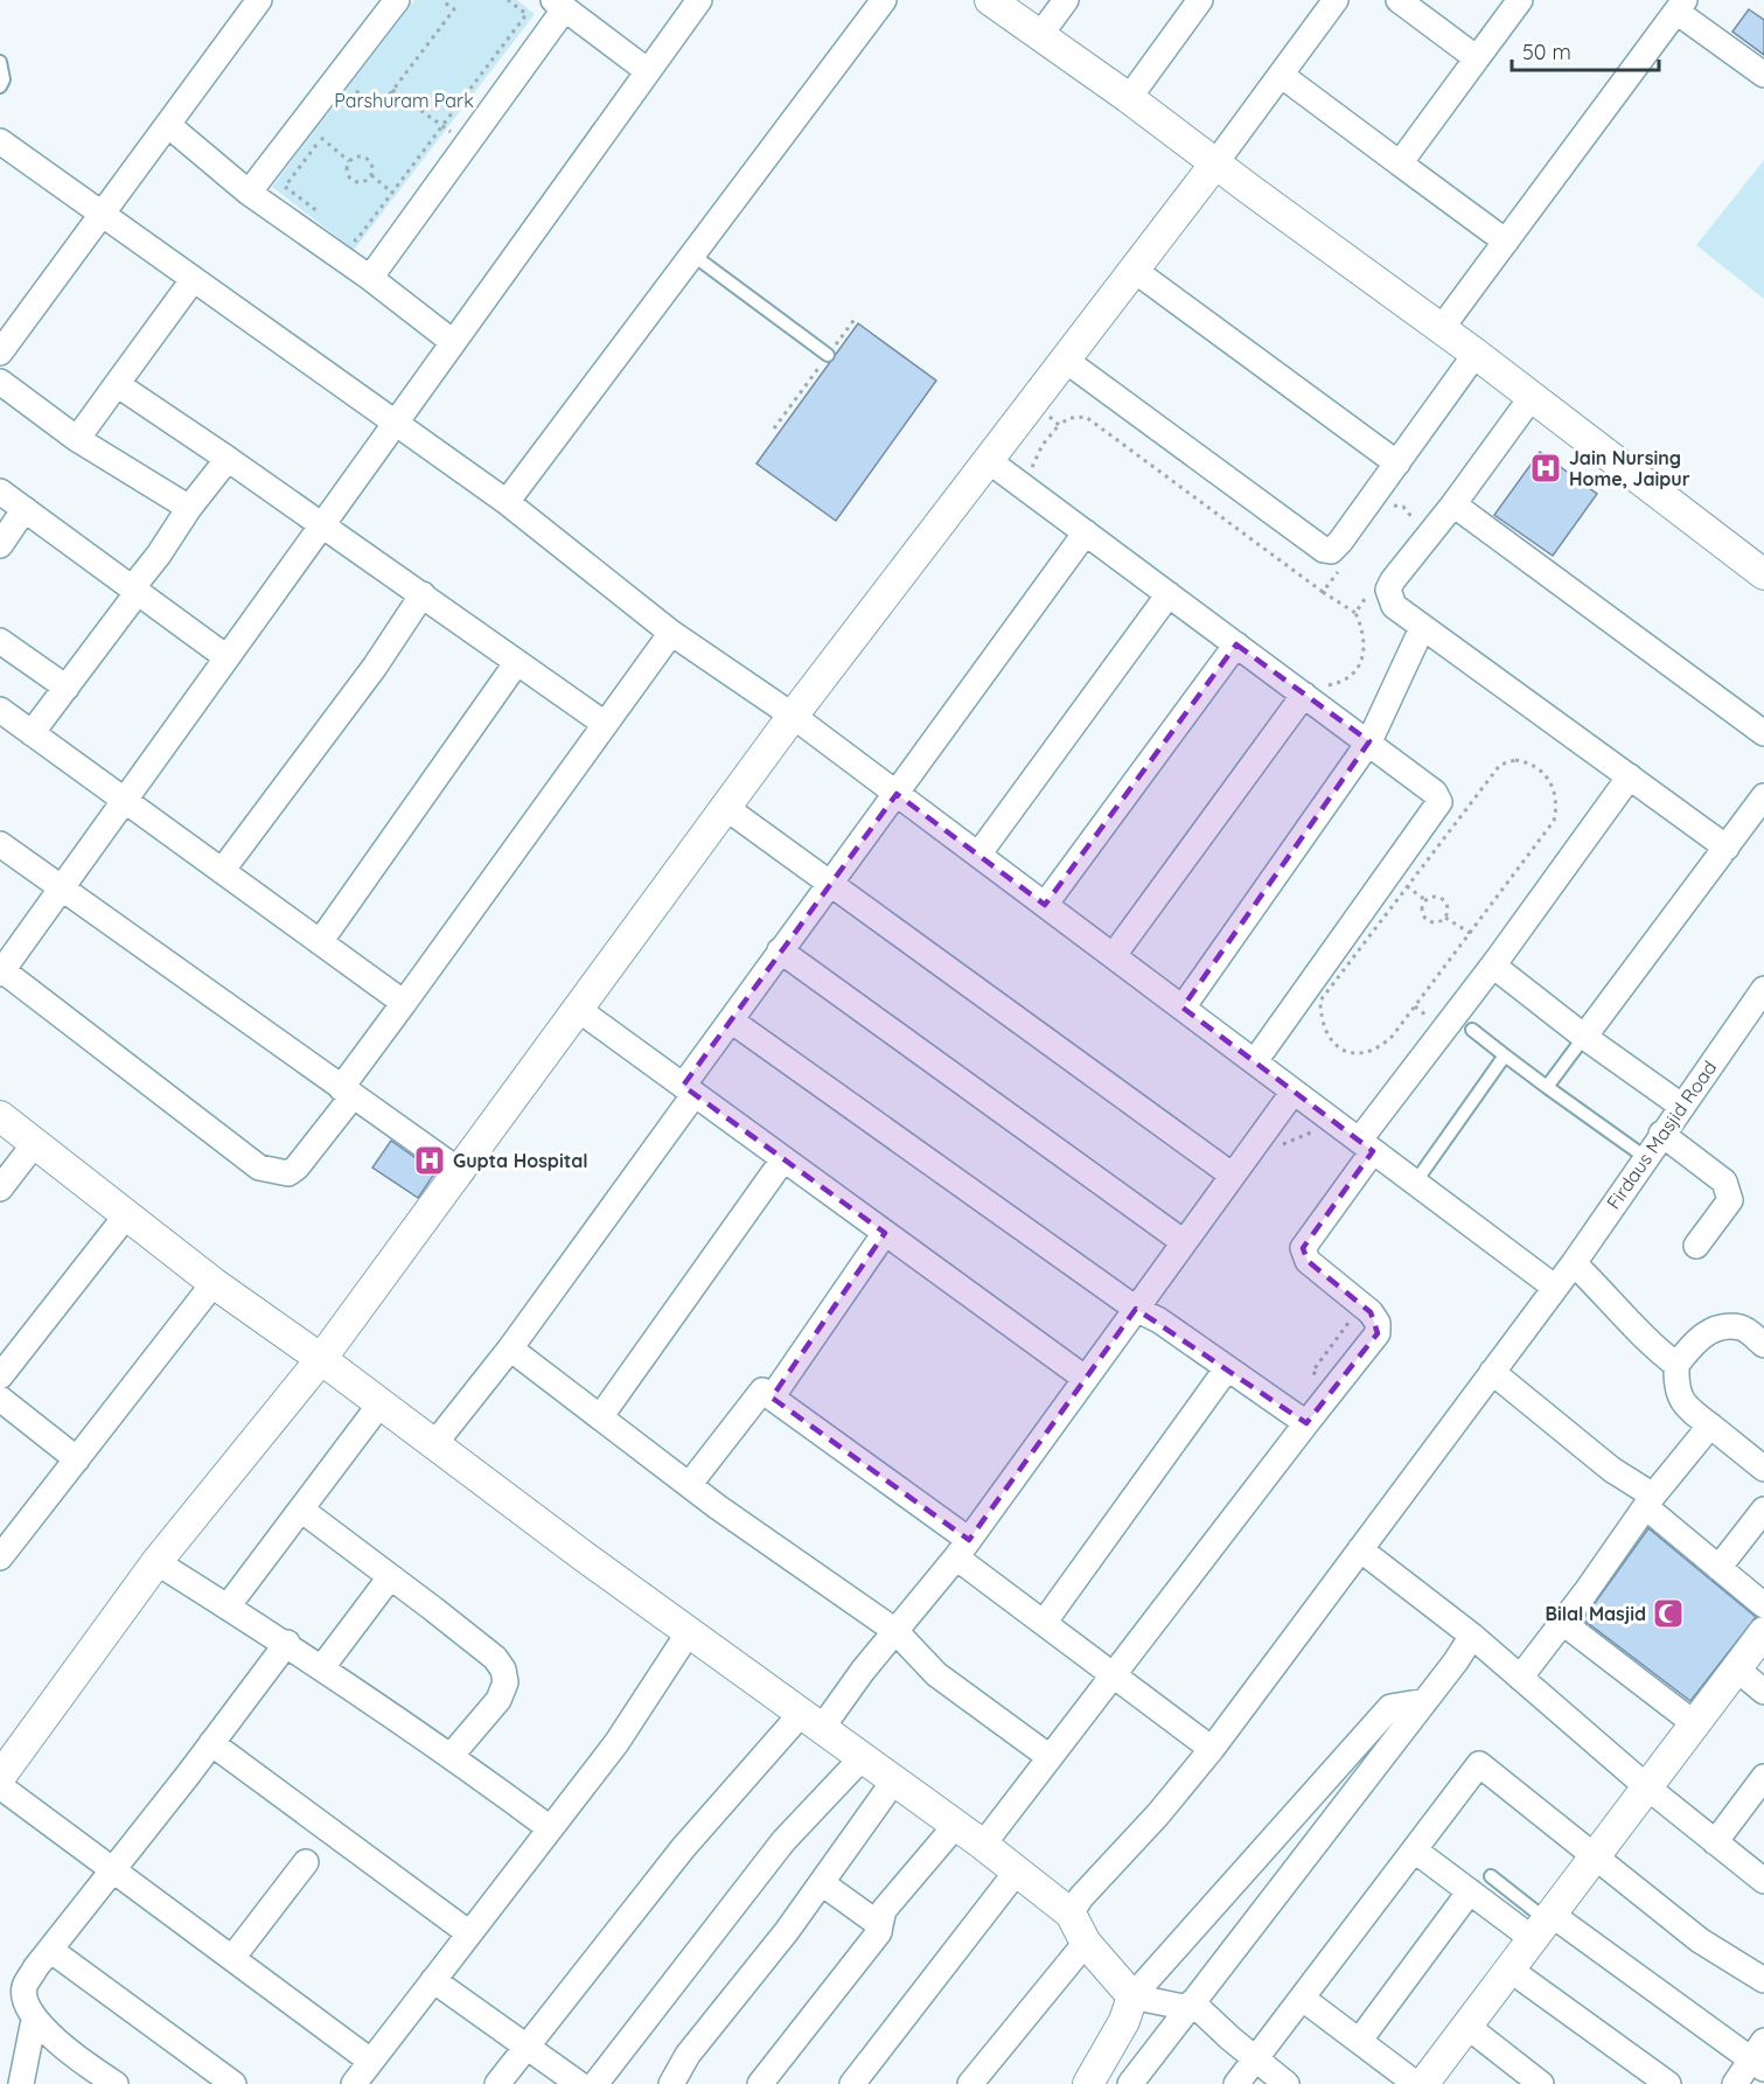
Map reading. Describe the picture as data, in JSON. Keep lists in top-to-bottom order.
{
  "streets": {
    "street": ["Firdaus Masjid Road"]
  },
  "parks": ["Parshuram Park"],
  "places": {
    "hospital": ["Jain Nursing Home, Jaipur", "Gupta Hospital"],
    "mosque": ["Bilal Masjid"]
  },
  "scale_bar": "50 m"
}
